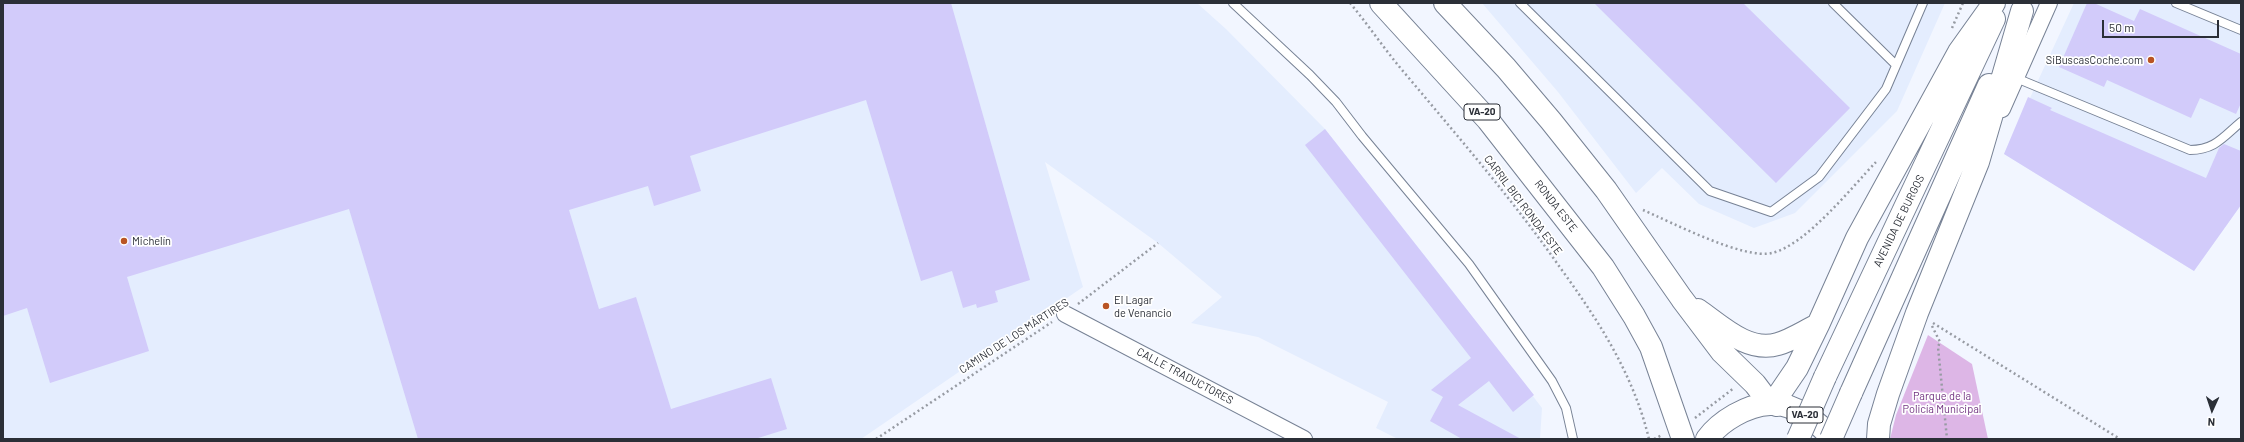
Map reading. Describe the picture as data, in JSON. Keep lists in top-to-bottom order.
{
  "streets": {
    "highway": ["VA-20", "RONDA ESTE", "AVENIDA DE BURGOS"],
    "street": ["CALLE TRADUCTORES"],
    "path": ["CARRIL BICI RONDA ESTE", "CAMINO DE LOS MÁRTIRES"]
  },
  "crossings": [
    ["CAMINO DE LOS MÁRTIRES", "CALLE TRADUCTORES"]
  ],
  "parks": ["Parque de la Policía Municipal"],
  "places": ["SiBuscasCoche.com", "Michelín", "El Lagar de Venancio"],
  "scale_bar": "50 m",
  "north": "bottom"
}
